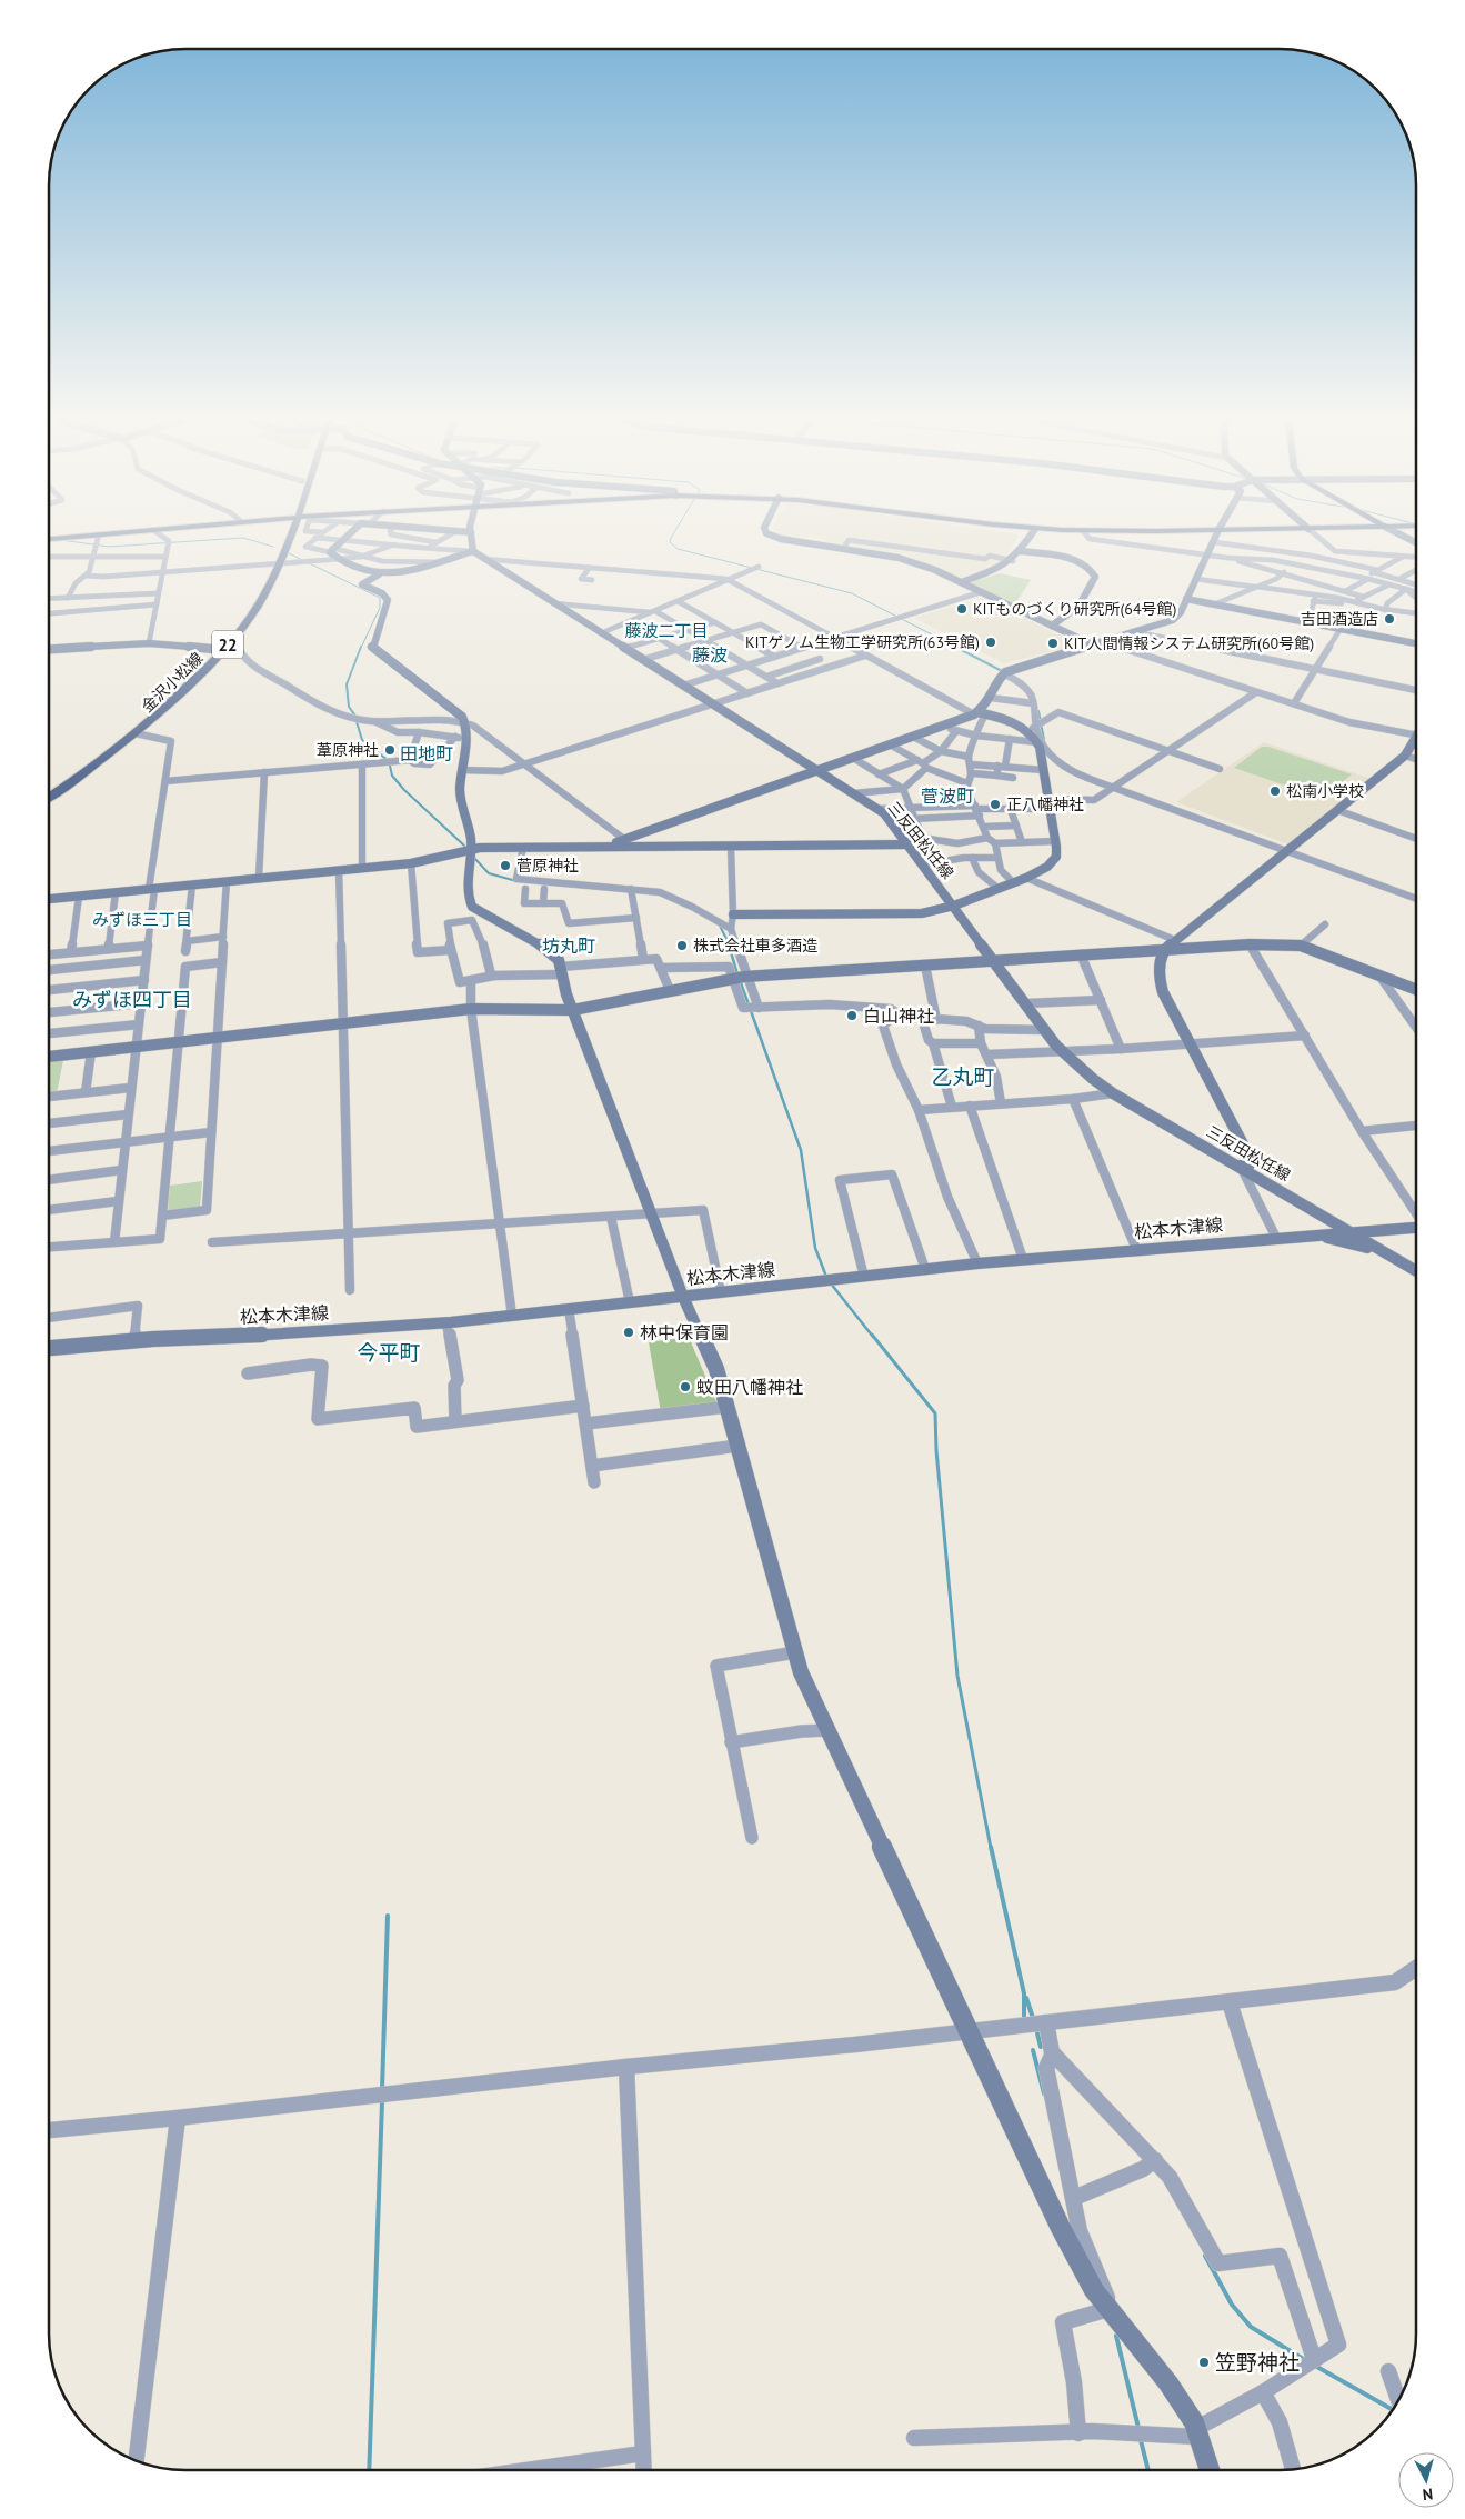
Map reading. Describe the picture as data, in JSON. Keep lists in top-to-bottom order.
{
  "streets": {
    "main road": ["22", "金沢小松線"],
    "street": ["三反田松任線", "松本木津線"]
  },
  "crossings": [
    ["三反田松任線", "松本木津線"]
  ],
  "districts": [
    "藤波二丁目",
    "藤波",
    "田地町",
    "菅波町",
    "みずほ三丁目",
    "坊丸町",
    "みずほ四丁目",
    "乙丸町",
    "今平町"
  ],
  "places": [
    "KITものづくり研究所(64号館)",
    "吉田酒造店",
    "KITゲノム生物工学研究所(63号館)",
    "KIT人間情報システム研究所(60号館)",
    "葦原神社",
    "松南小学校",
    "正八幡神社",
    "菅原神社",
    "株式会社車多酒造",
    "白山神社",
    "林中保育園",
    "蚊田八幡神社",
    "笠野神社"
  ],
  "north": "bottom"
}
